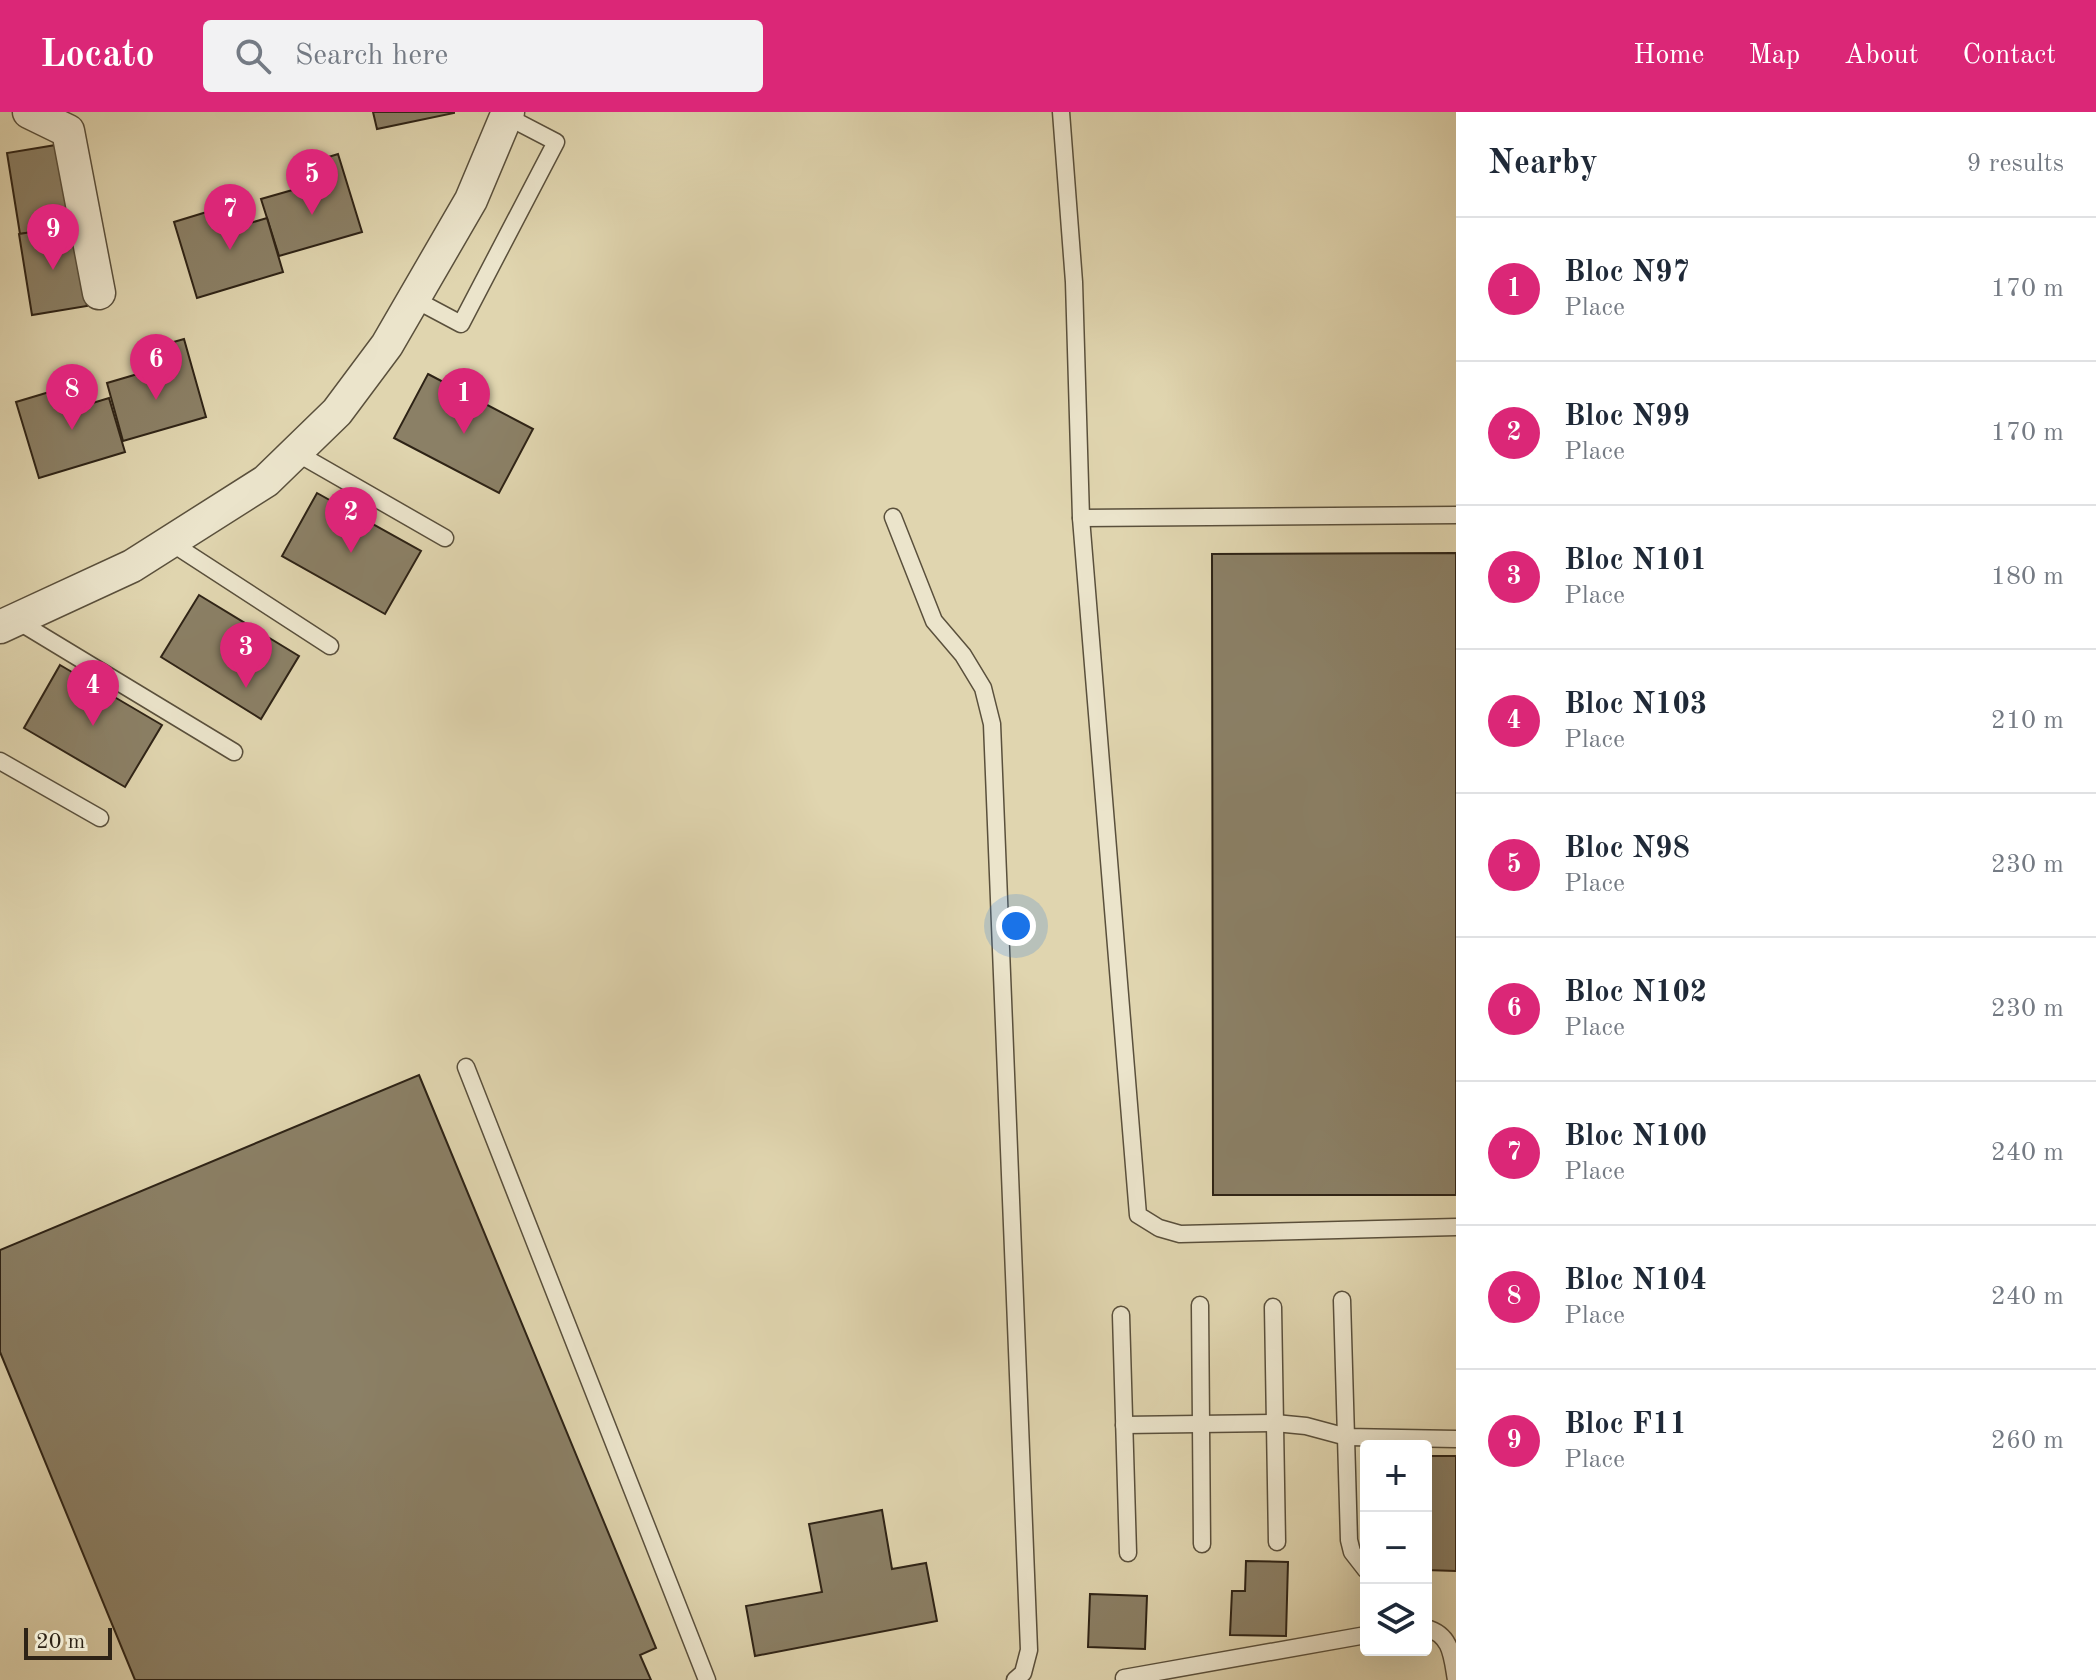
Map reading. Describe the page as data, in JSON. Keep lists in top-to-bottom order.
{
  "scale_bar": "20 m",
  "page": {
    "header": "Locato",
    "search": "Search here",
    "nav": [
      "Home",
      "Map",
      "About",
      "Contact"
    ],
    "heading": ["Nearby", "9 results"],
    "pins": [
      "5",
      "7",
      "9",
      "6",
      "8",
      "1",
      "2",
      "3",
      "4"
    ],
    "list": [
      {
        "mark": "1",
        "name": "Bloc N97",
        "note": "Place",
        "value": "170 m"
      },
      {
        "mark": "2",
        "name": "Bloc N99",
        "note": "Place",
        "value": "170 m"
      },
      {
        "mark": "3",
        "name": "Bloc N101",
        "note": "Place",
        "value": "180 m"
      },
      {
        "mark": "4",
        "name": "Bloc N103",
        "note": "Place",
        "value": "210 m"
      },
      {
        "mark": "5",
        "name": "Bloc N98",
        "note": "Place",
        "value": "230 m"
      },
      {
        "mark": "6",
        "name": "Bloc N102",
        "note": "Place",
        "value": "230 m"
      },
      {
        "mark": "7",
        "name": "Bloc N100",
        "note": "Place",
        "value": "240 m"
      },
      {
        "mark": "8",
        "name": "Bloc N104",
        "note": "Place",
        "value": "240 m"
      },
      {
        "mark": "9",
        "name": "Bloc F11",
        "note": "Place",
        "value": "260 m"
      }
    ],
    "map_buttons": ["+", "−"],
    "scale": "20 m"
  }
}
